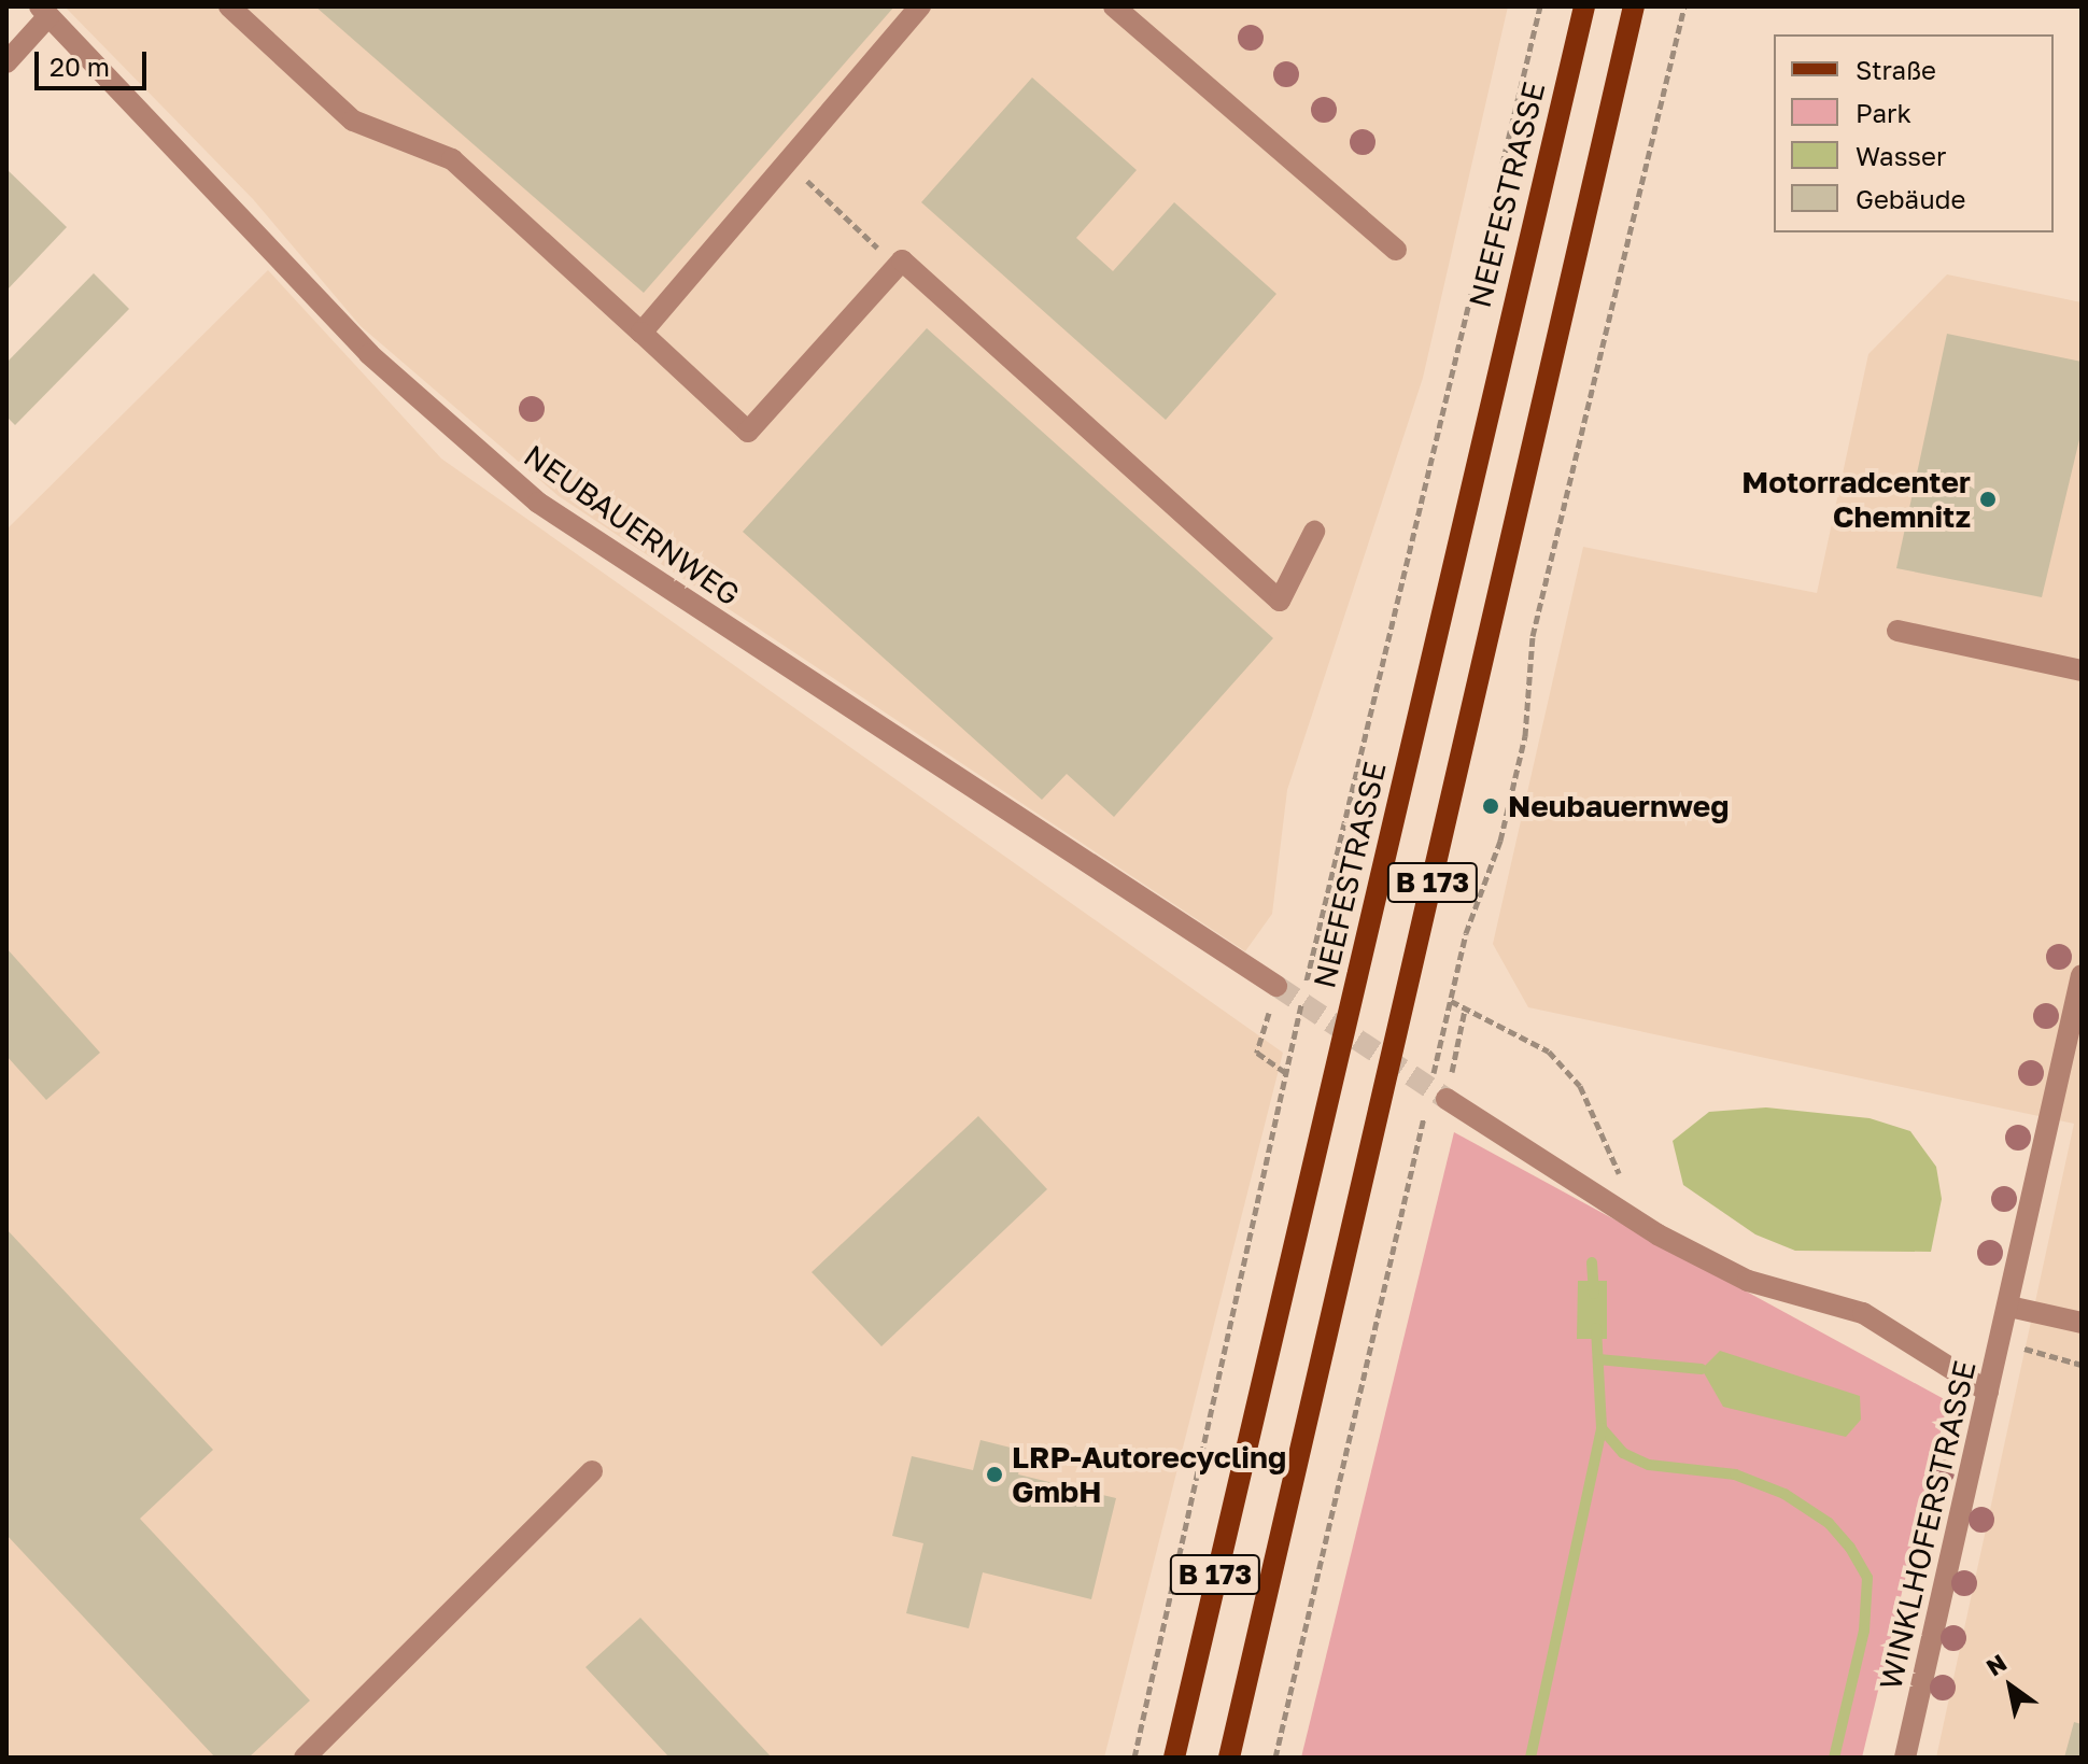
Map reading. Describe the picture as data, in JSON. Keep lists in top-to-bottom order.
{
  "streets": {
    "main road": ["NEEFESTRASSE", "B 173"],
    "street": ["NEUBAUERNWEG", "WINKLHOFERSTRASSE"]
  },
  "places": ["Motorradcenter Chemnitz", "Neubauernweg", "LRP-Autorecycling GmbH"],
  "legend": [
    "Straße",
    "Park",
    "Wasser",
    "Gebäude"
  ],
  "scale_bar": "20 m",
  "north": "top left"
}
